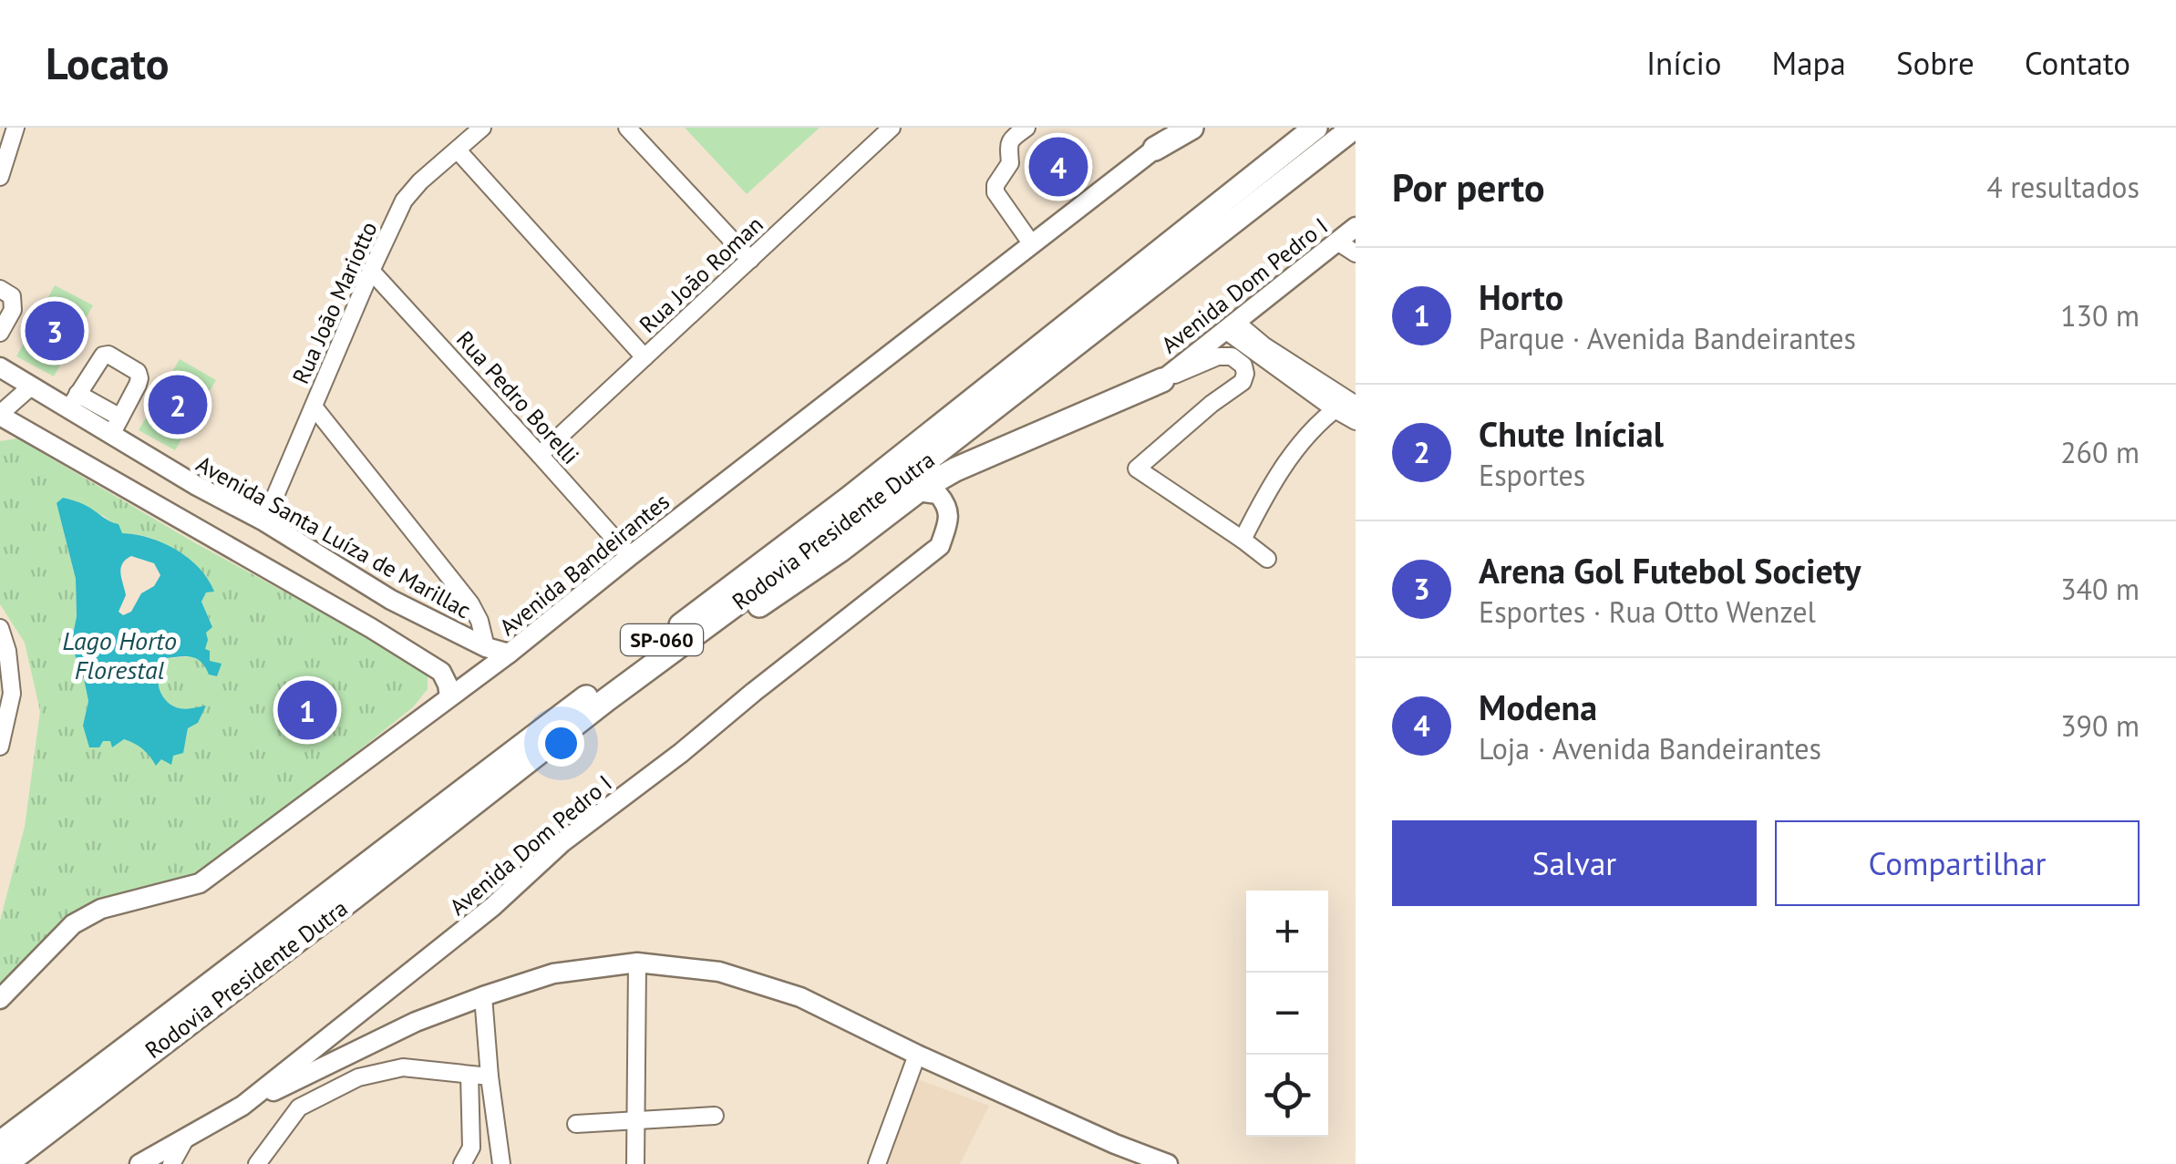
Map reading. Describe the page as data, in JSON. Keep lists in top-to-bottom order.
{
  "streets": {
    "highway": ["Rodovia Presidente Dutra", "SP-060"],
    "main road": ["Avenida Dom Pedro I", "Avenida Santa Luíza de Marillac", "Avenida Bandeirantes"],
    "street": ["Rua João Roman", "Rua João Mariotto", "Rua Pedro Borelli"]
  },
  "crossings": [
    ["Rua João Roman", "Rua Pedro Borelli"],
    ["Rua João Mariotto", "Rua Pedro Borelli"],
    ["Rua João Mariotto", "Avenida Santa Luíza de Marillac"],
    ["Rua Pedro Borelli", "Avenida Bandeirantes"],
    ["Avenida Santa Luíza de Marillac", "Avenida Bandeirantes"]
  ],
  "water": ["Lago Horto Florestal"],
  "page": {
    "header": "Locato",
    "nav": [
      "Início",
      "Mapa",
      "Sobre",
      "Contato"
    ],
    "heading": ["Por perto", "4 resultados"],
    "pins": [
      "4",
      "3",
      "2",
      "1"
    ],
    "list": [
      {
        "mark": "1",
        "name": "Horto",
        "note": "Parque · Avenida Bandeirantes",
        "value": "130 m"
      },
      {
        "mark": "2",
        "name": "Chute Inícial",
        "note": "Esportes",
        "value": "260 m"
      },
      {
        "mark": "3",
        "name": "Arena Gol Futebol Society",
        "note": "Esportes · Rua Otto Wenzel",
        "value": "340 m"
      },
      {
        "mark": "4",
        "name": "Modena",
        "note": "Loja · Avenida Bandeirantes",
        "value": "390 m"
      }
    ],
    "buttons": ["Salvar", "Compartilhar"],
    "map_buttons": ["+", "−"]
  }
}
